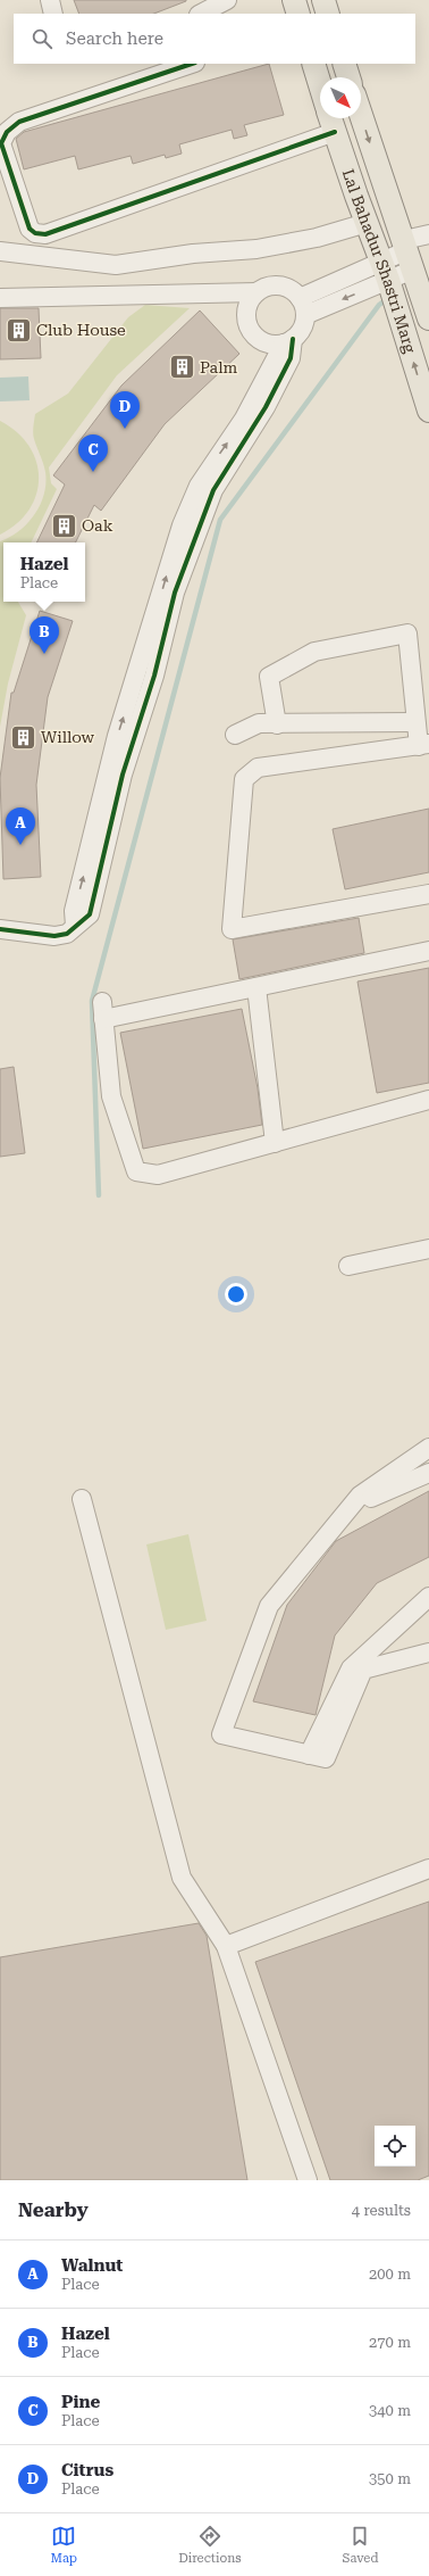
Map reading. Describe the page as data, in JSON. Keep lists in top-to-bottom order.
{
  "streets": {
    "main road": ["Lal Bahadur Shastri Marg"]
  },
  "places": {
    "building": [
      "Club House",
      "Palm",
      "Oak",
      "Willow"
    ]
  },
  "north": "bottom right",
  "page": {
    "search": "Search here",
    "pins": [
      "D",
      "C",
      "B",
      "A"
    ],
    "popup": ["Hazel", "Place"],
    "heading": ["Nearby", "4 results"],
    "list": [
      {
        "mark": "A",
        "name": "Walnut",
        "note": "Place",
        "value": "200 m"
      },
      {
        "mark": "B",
        "name": "Hazel",
        "note": "Place",
        "value": "270 m"
      },
      {
        "mark": "C",
        "name": "Pine",
        "note": "Place",
        "value": "340 m"
      },
      {
        "mark": "D",
        "name": "Citrus",
        "note": "Place",
        "value": "350 m"
      }
    ],
    "nav": ["Map", "Directions", "Saved"]
  }
}
